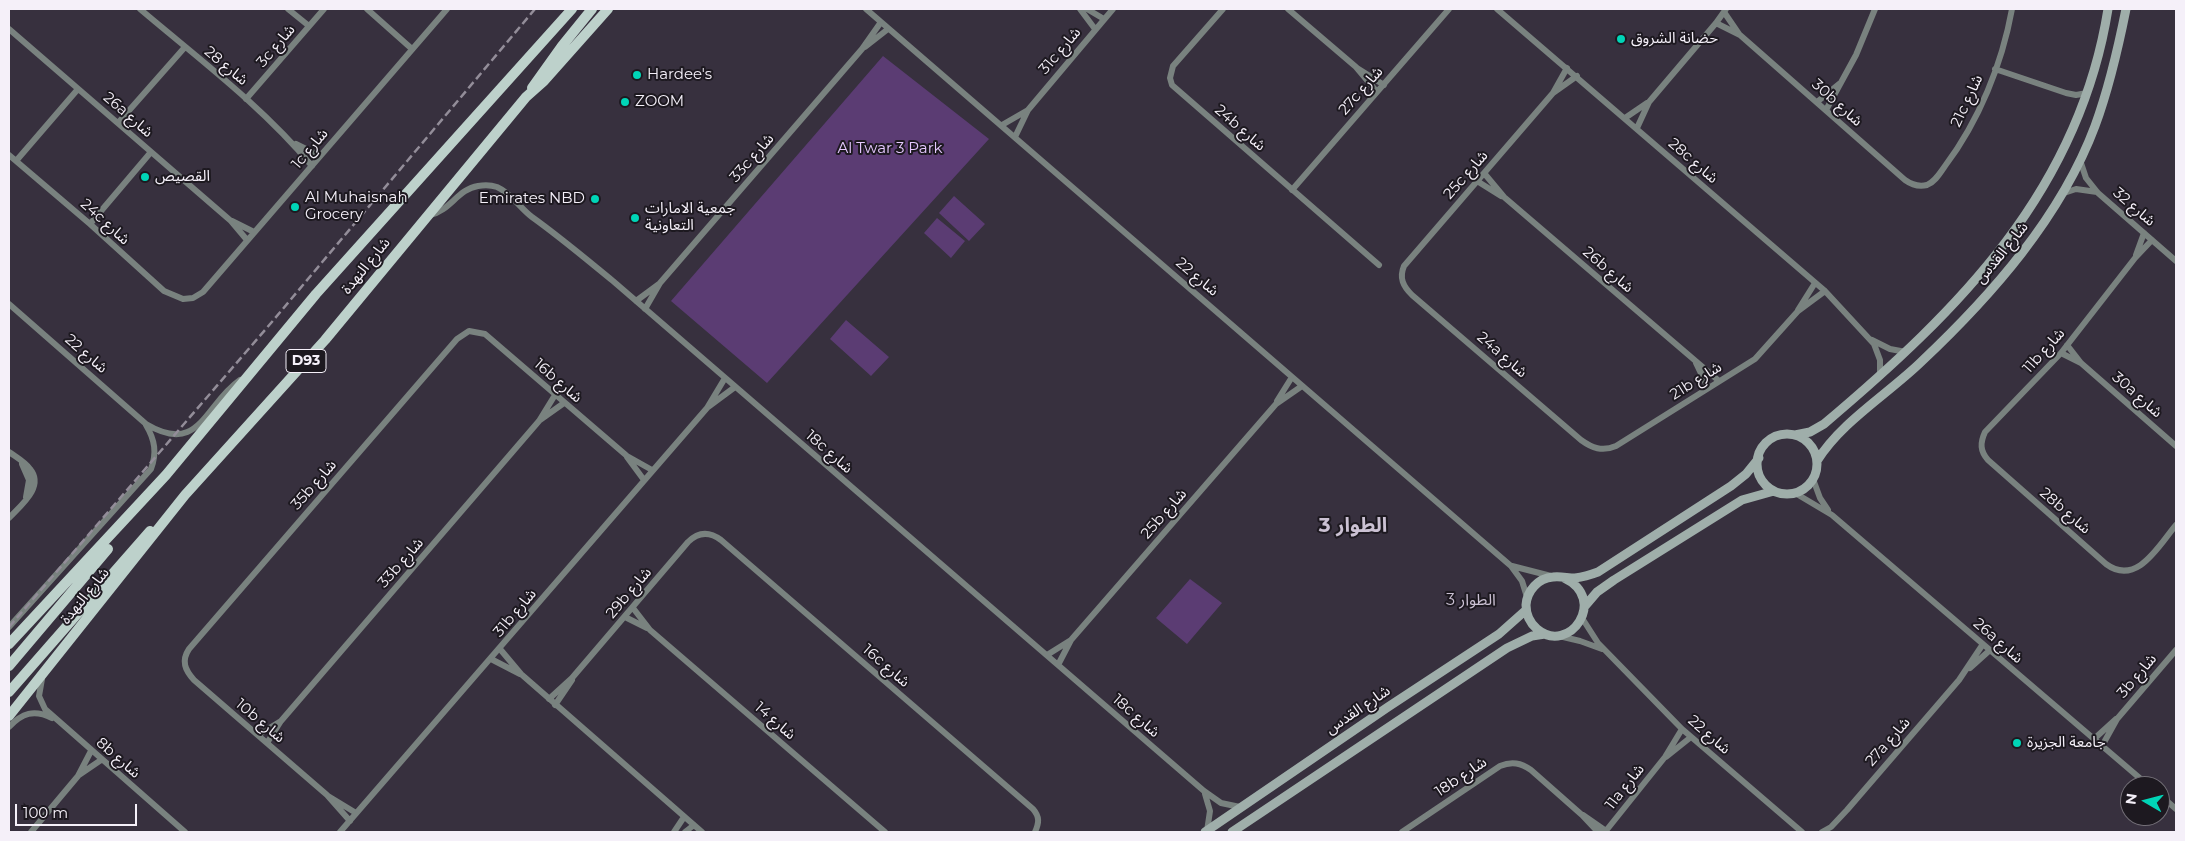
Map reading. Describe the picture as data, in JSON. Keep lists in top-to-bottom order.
{
  "streets": {
    "main road": ["شارع القدس", "شارع النهدة", "D93"],
    "street": [
      "3c شارع",
      "31c شارع",
      "شارع 28",
      "27c شارع",
      "21c شارع",
      "30b شارع",
      "26a شارع",
      "24b شارع",
      "1c شارع",
      "33c شارع",
      "28c شارع",
      "25c شارع",
      "شارع 32",
      "24c شارع",
      "26b شارع",
      "شارع 22",
      "11b شارع",
      "24a شارع",
      "16b شارع",
      "21b شارع",
      "30a شارع",
      "18c شارع",
      "35b شارع",
      "28b شارع",
      "25b شارع",
      "33b شارع",
      "29b شارع",
      "31b شارع",
      "16c شارع",
      "3b شارع",
      "10b شارع",
      "شارع 14",
      "27a شارع",
      "8b شارع",
      "18b شارع",
      "11a شارع"
    ]
  },
  "crossings": [
    ["3c شارع", "شارع 28"],
    ["31c شارع", "شارع 22"],
    ["شارع 28", "1c شارع"],
    ["27c شارع", "24b شارع"],
    ["21c شارع", "30b شارع"],
    ["26a شارع", "1c شارع"],
    ["26a شارع", "شارع القدس"],
    ["26a شارع", "3b شارع"],
    ["26a شارع", "27a شارع"],
    ["1c شارع", "24c شارع"],
    ["33c شارع", "شارع 22"],
    ["33c شارع", "18c شارع"],
    ["28c شارع", "25c شارع"],
    ["28c شارع", "شارع القدس"],
    ["28c شارع", "21b شارع"],
    ["25c شارع", "26b شارع"],
    ["25c شارع", "24a شارع"],
    ["شارع 32", "شارع القدس"],
    ["شارع 32", "11b شارع"],
    ["شارع القدس", "شارع 22"],
    ["شارع القدس", "18c شارع"],
    ["شارع النهدة", "18c شارع"],
    ["شارع النهدة", "8b شارع"],
    ["26b شارع", "21b شارع"],
    ["شارع 22", "25b شارع"],
    ["شارع 22", "11a شارع"],
    ["11b شارع", "30a شارع"],
    ["11b شارع", "28b شارع"],
    ["24a شارع", "21b شارع"],
    ["16b شارع", "35b شارع"],
    ["16b شارع", "33b شارع"],
    ["16b شارع", "31b شارع"],
    ["18c شارع", "25b شارع"],
    ["18c شارع", "31b شارع"],
    ["35b شارع", "10b شارع"],
    ["33b شارع", "10b شارع"],
    ["29b شارع", "16c شارع"],
    ["29b شارع", "شارع 14"],
    ["31b شارع", "10b شارع"],
    ["18b شارع", "11a شارع"]
  ],
  "districts": ["الطوار 3", "الطوار 3"],
  "parks": ["Al Twar 3 Park"],
  "places": [
    "حضانة الشروق",
    "Hardee's",
    "ZOOM",
    "القصيص",
    "Emirates NBD",
    "Al Muhaisnah Grocery",
    "جمعية الامارات التعاونية",
    "جامعة الجزيرة"
  ],
  "scale_bar": "100 m",
  "north": "left"
}
